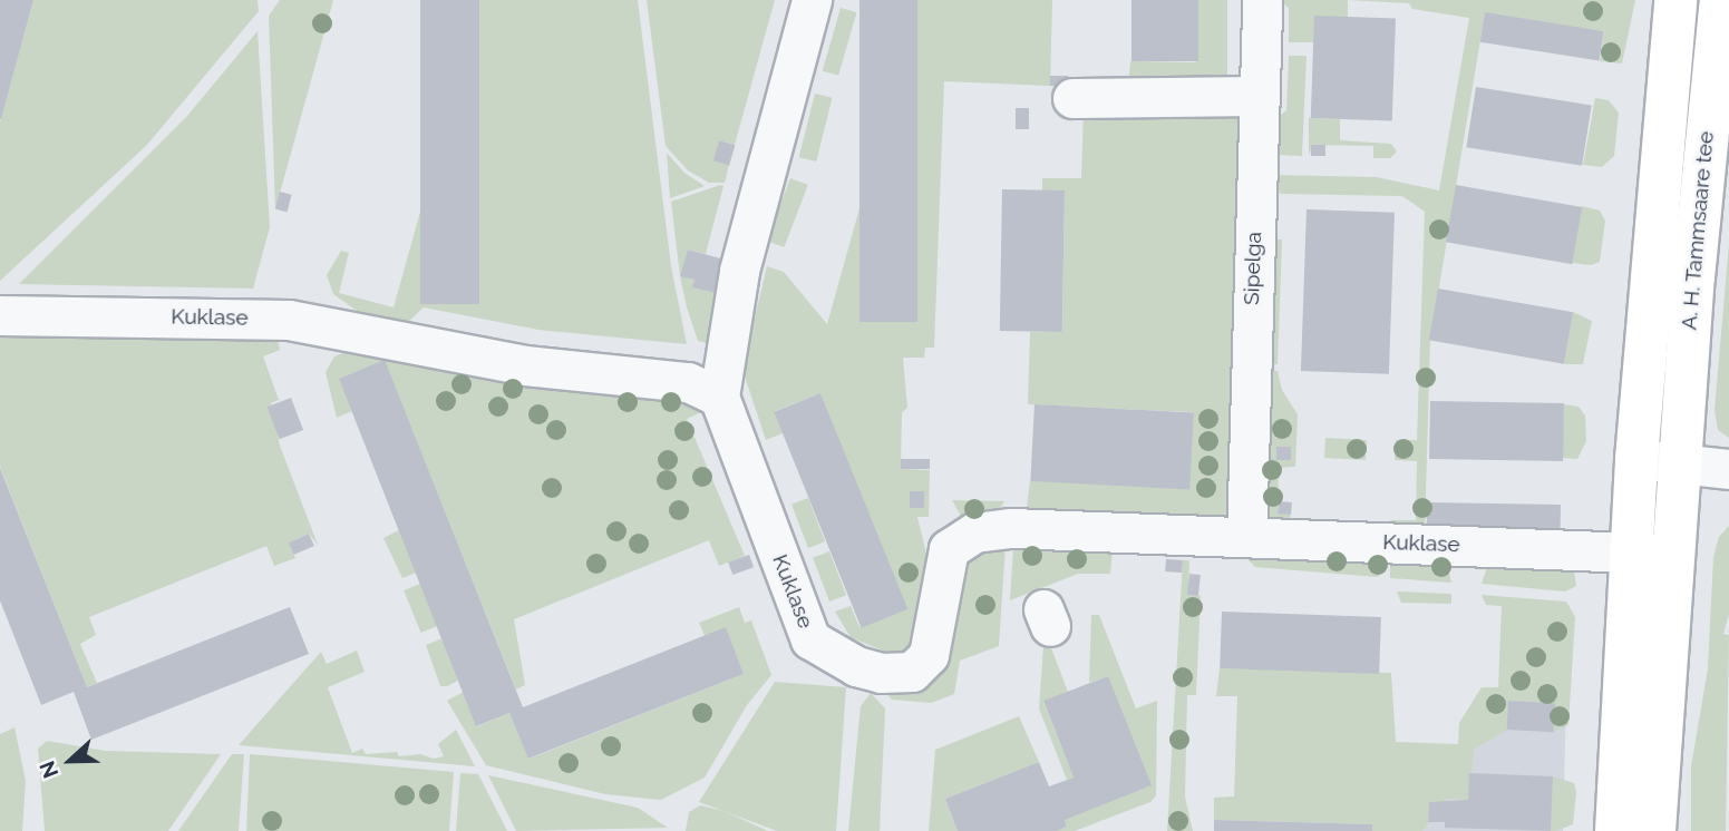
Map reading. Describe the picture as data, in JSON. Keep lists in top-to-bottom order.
{
  "streets": {
    "main road": ["A. H. Tammsaare tee"],
    "street": ["Sipelga", "Kuklase"]
  },
  "crossings": [
    ["A. H. Tammsaare tee", "Kuklase"],
    ["Sipelga", "Kuklase"]
  ],
  "north": "left"
}
